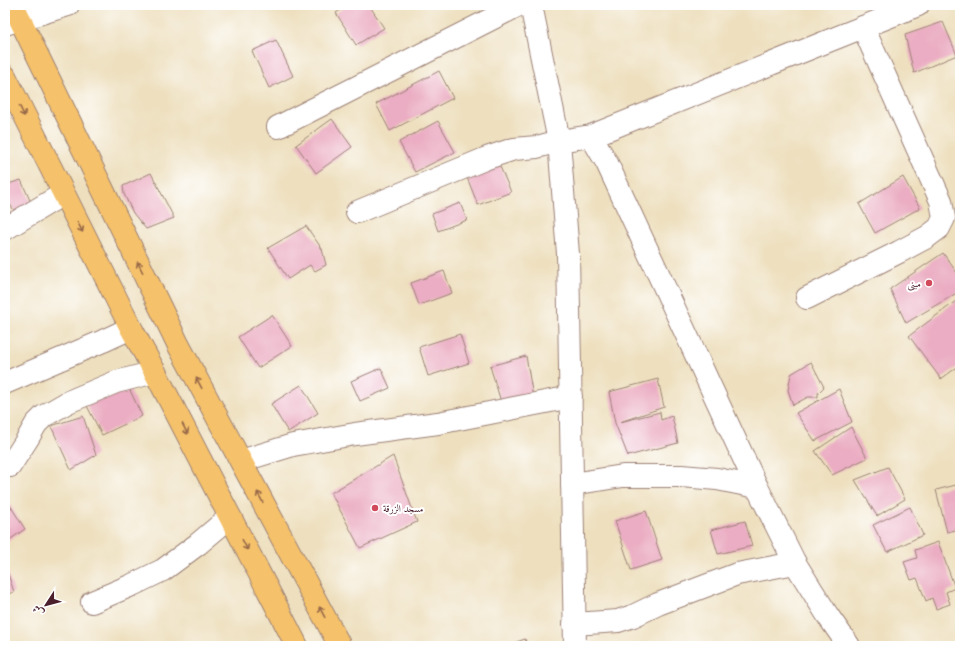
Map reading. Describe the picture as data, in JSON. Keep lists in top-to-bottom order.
{
  "places": ["مبنى", "مسجد الزرقة"],
  "north": "bottom left"
}
